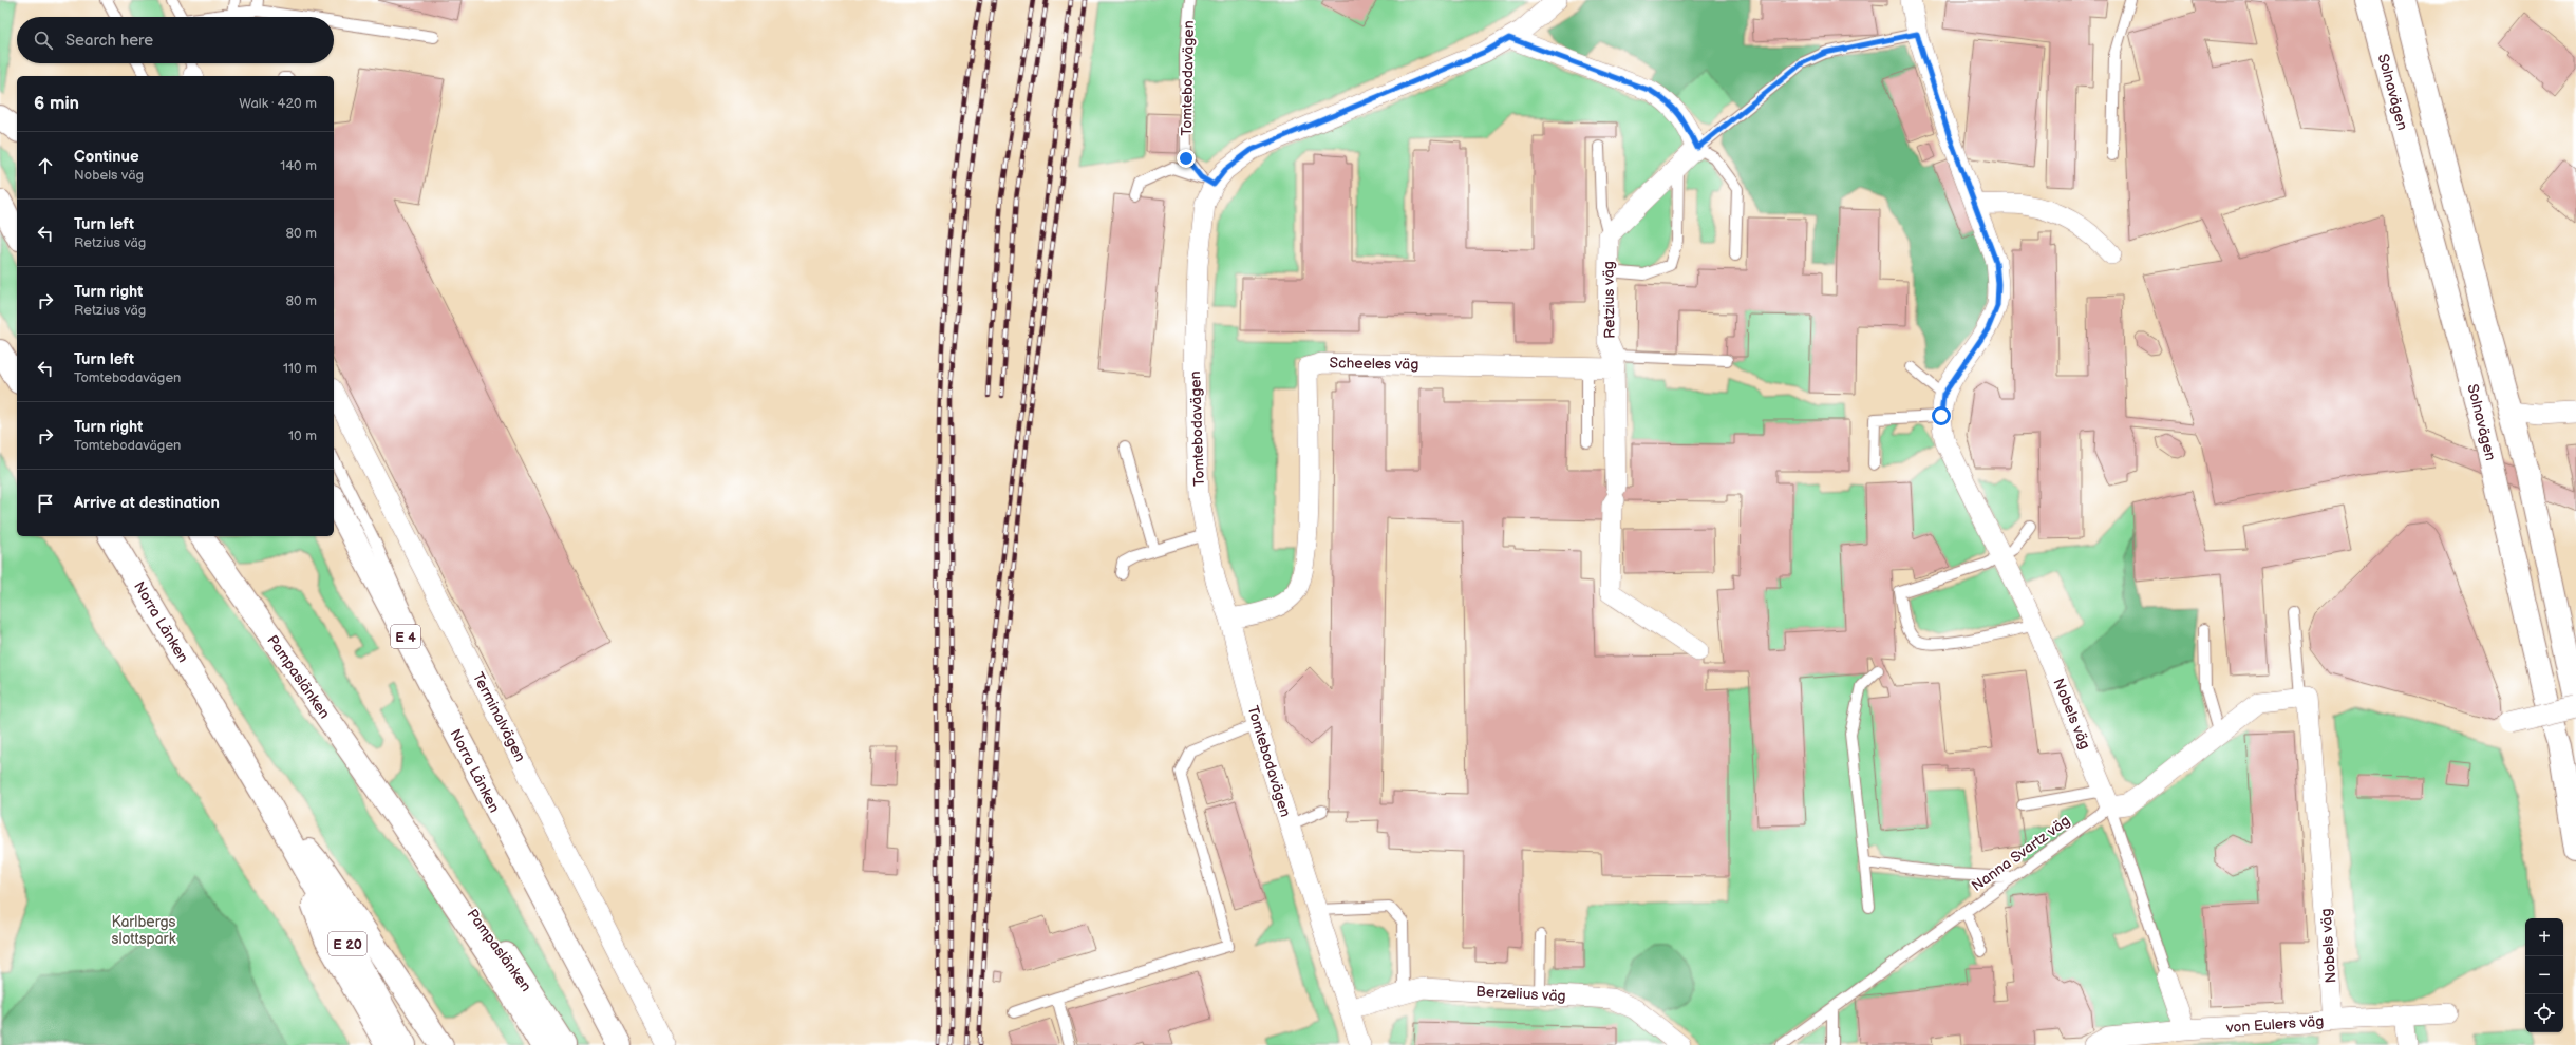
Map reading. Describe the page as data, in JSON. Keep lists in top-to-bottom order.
{
  "streets": {
    "main road": [
      "Solnavägen",
      "Norra Länken",
      "E 4",
      "Pampaslänken",
      "E 20"
    ],
    "street": [
      "Tomtebodavägen",
      "Retzius väg",
      "Scheeles väg",
      "Nobels väg",
      "Terminalvägen",
      "Berzelius väg",
      "von Eulers väg"
    ],
    "lane": ["Nanna Svartz väg"]
  },
  "crossings": [
    ["Tomtebodavägen", "Scheeles väg"],
    ["Tomtebodavägen", "Berzelius väg"],
    ["Retzius väg", "Scheeles väg"],
    ["Nobels väg", "Nanna Svartz väg"],
    ["Nobels väg", "von Eulers väg"]
  ],
  "parks": ["Karlbergs slottspark"],
  "page": {
    "search": "Search here",
    "heading": ["6 min", "Walk · 420 m"],
    "list": [
      ["Continue", "Nobels väg", "140 m"],
      ["Turn left", "Retzius väg", "80 m"],
      ["Turn right", "Retzius väg", "80 m"],
      ["Turn left", "Tomtebodavägen", "110 m"],
      ["Turn right", "Tomtebodavägen", "10 m"],
      "Arrive at destination"
    ],
    "map_buttons": ["+", "−"]
  }
}
